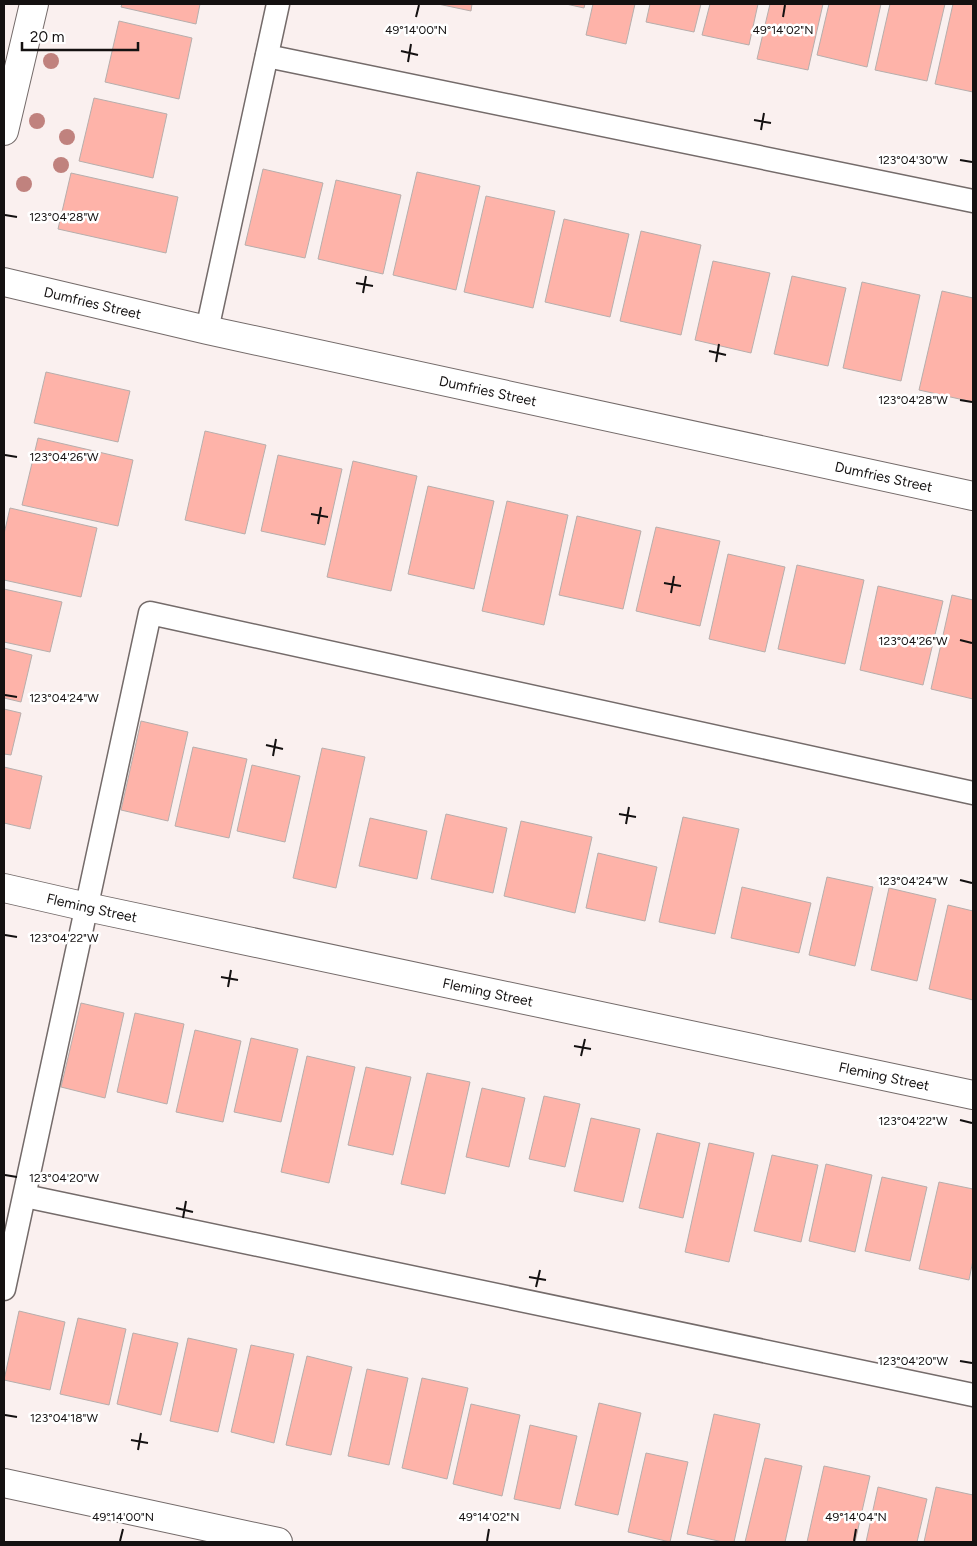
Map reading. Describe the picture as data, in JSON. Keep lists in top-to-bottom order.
{
  "streets": {
    "street": ["Dumfries Street", "Fleming Street"]
  },
  "scale_bar": "20 m",
  "coordinates": [
    "49°14'00\"N",
    "49°14'02\"N",
    "123°04'30\"W",
    "123°04'28\"W",
    "123°04'26\"W",
    "123°04'24\"W",
    "123°04'22\"W",
    "123°04'20\"W",
    "123°04'18\"W",
    "49°14'04\"N"
  ]
}
